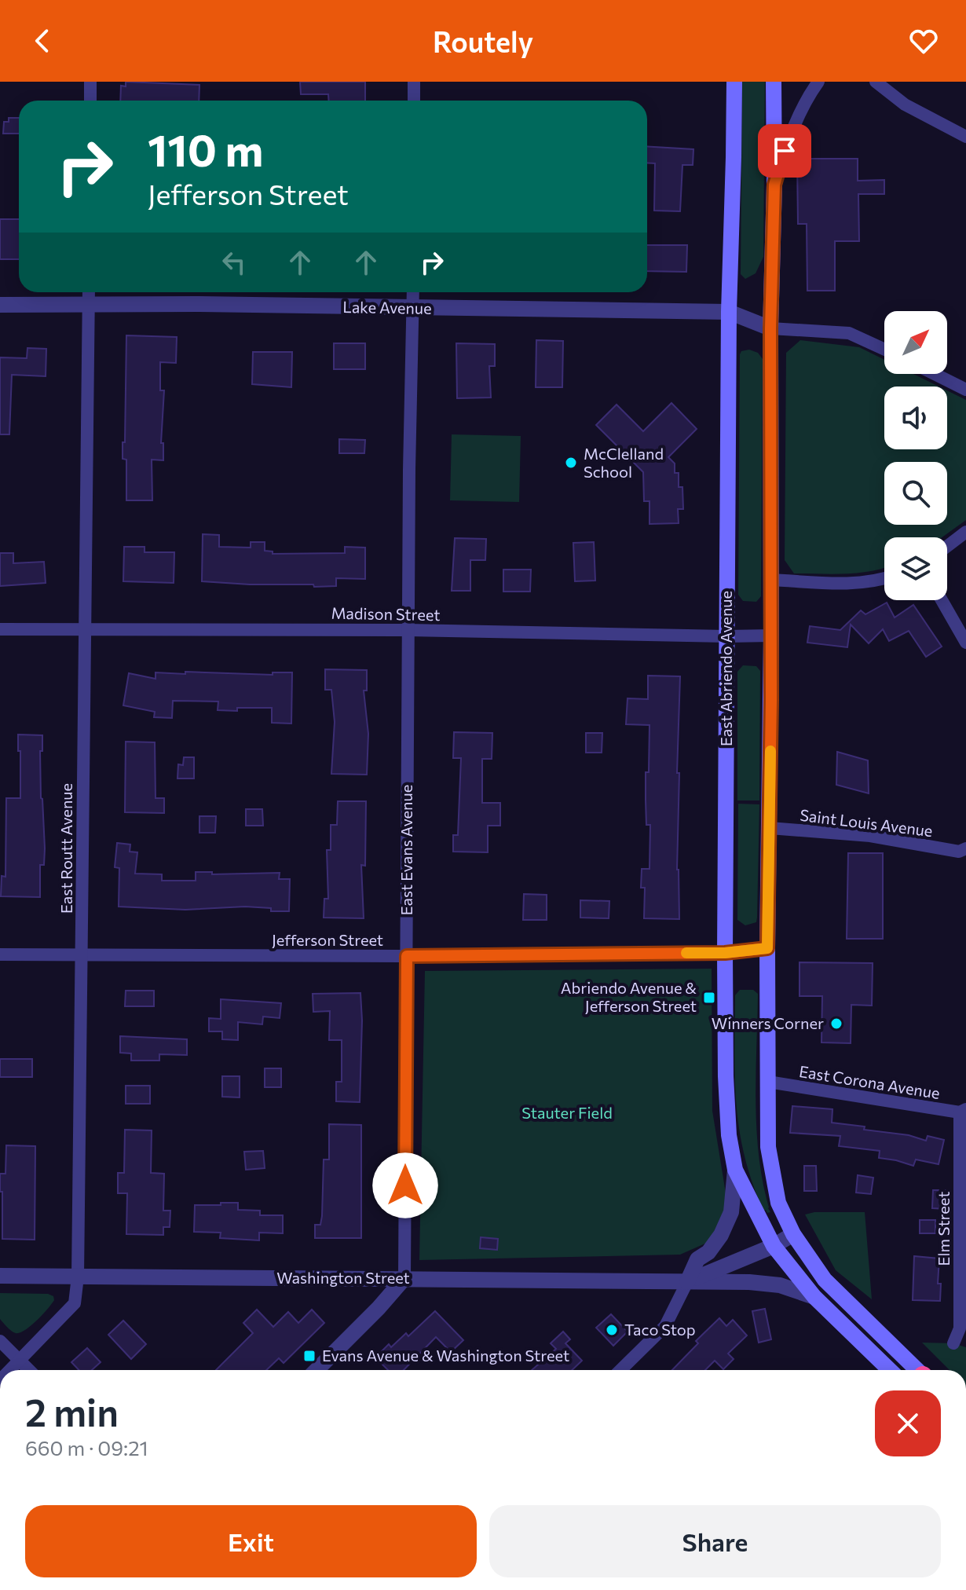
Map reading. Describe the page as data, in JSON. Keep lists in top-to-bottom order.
{
  "streets": {
    "main road": ["East Abriendo Avenue"],
    "street": [
      "Lake Avenue",
      "Madison Street",
      "Saint Louis Avenue",
      "East Routt Avenue",
      "East Evans Avenue",
      "Jefferson Street",
      "East Corona Avenue",
      "Elm Street",
      "Washington Street"
    ]
  },
  "crossings": [
    ["Lake Avenue", "East Abriendo Avenue"],
    ["Lake Avenue", "East Routt Avenue"],
    ["Lake Avenue", "East Evans Avenue"],
    ["Madison Street", "East Abriendo Avenue"],
    ["Madison Street", "East Routt Avenue"],
    ["Madison Street", "East Evans Avenue"],
    ["East Abriendo Avenue", "Jefferson Street"],
    ["East Abriendo Avenue", "Washington Street"],
    ["East Routt Avenue", "Jefferson Street"],
    ["East Routt Avenue", "Washington Street"],
    ["East Evans Avenue", "Jefferson Street"],
    ["East Evans Avenue", "Washington Street"],
    ["East Corona Avenue", "Elm Street"]
  ],
  "parks": ["Stauter Field"],
  "places": {
    "other": ["McClelland School", "Winners Corner", "Taco Stop"],
    "transit": ["Abriendo Avenue & Jefferson Street", "Evans Avenue & Washington Street"]
  },
  "north": "top right",
  "page": {
    "header": "Routely",
    "turn": ["110 m", "Jefferson Street"],
    "heading": ["2 min", "660 m · 09:21"],
    "buttons": ["Exit", "Share"]
  }
}
